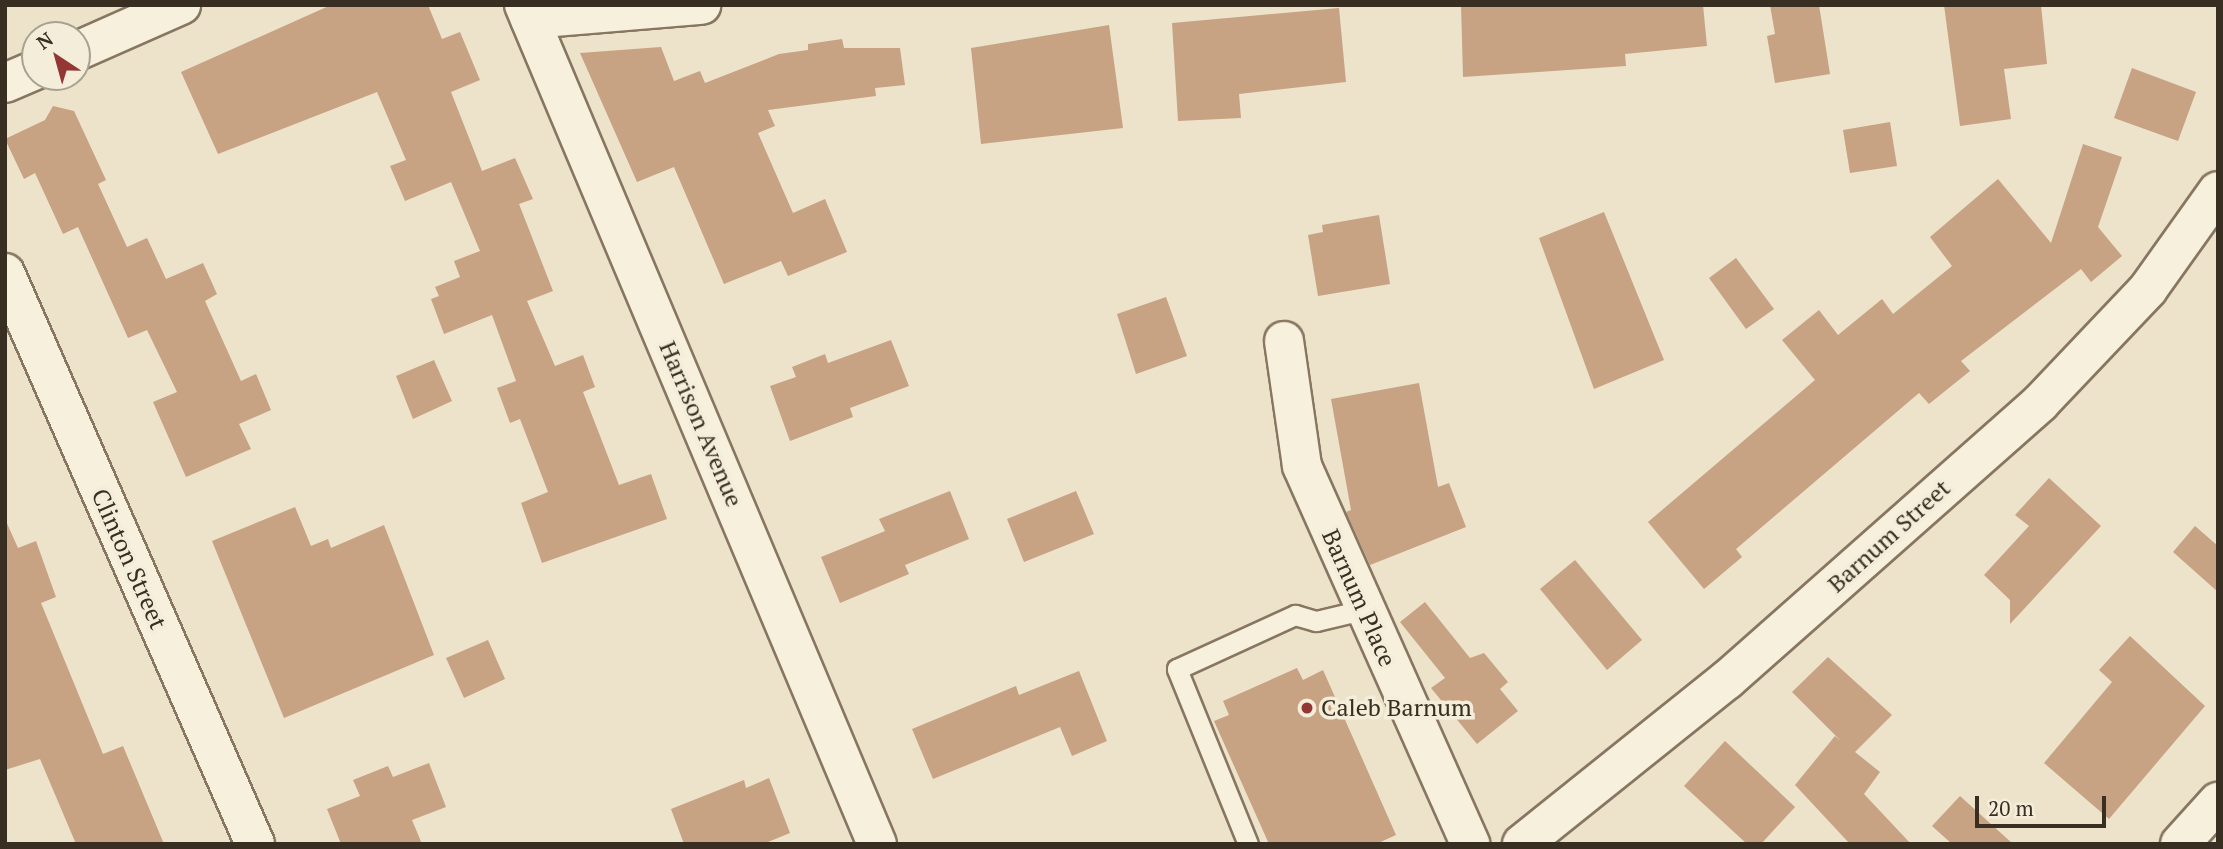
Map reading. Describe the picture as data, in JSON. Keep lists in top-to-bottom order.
{
  "streets": {
    "street": [
      "Harrison Avenue",
      "Barnum Street",
      "Clinton Street",
      "Barnum Place"
    ]
  },
  "places": ["Caleb Barnum"],
  "scale_bar": "20 m",
  "north": "top left"
}
